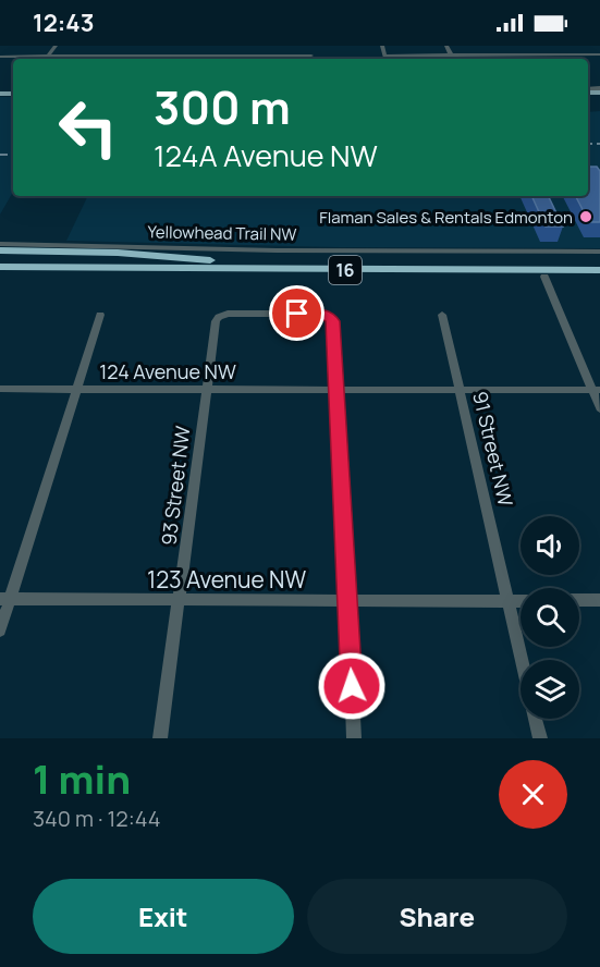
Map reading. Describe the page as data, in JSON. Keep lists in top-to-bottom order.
{
  "streets": {
    "highway": ["Yellowhead Trail NW", "16"],
    "street": [
      "124 Avenue NW",
      "91 Street NW",
      "93 Street NW",
      "123 Avenue NW"
    ]
  },
  "crossings": [
    ["124 Avenue NW", "91 Street NW"],
    ["124 Avenue NW", "93 Street NW"],
    ["91 Street NW", "123 Avenue NW"],
    ["93 Street NW", "123 Avenue NW"]
  ],
  "places": ["Flaman Sales & Rentals Edmonton"],
  "page": {
    "status": "12:43",
    "turn": ["300 m", "124A Avenue NW"],
    "heading": ["1 min", "340 m · 12:44"],
    "buttons": ["Exit", "Share"]
  }
}
